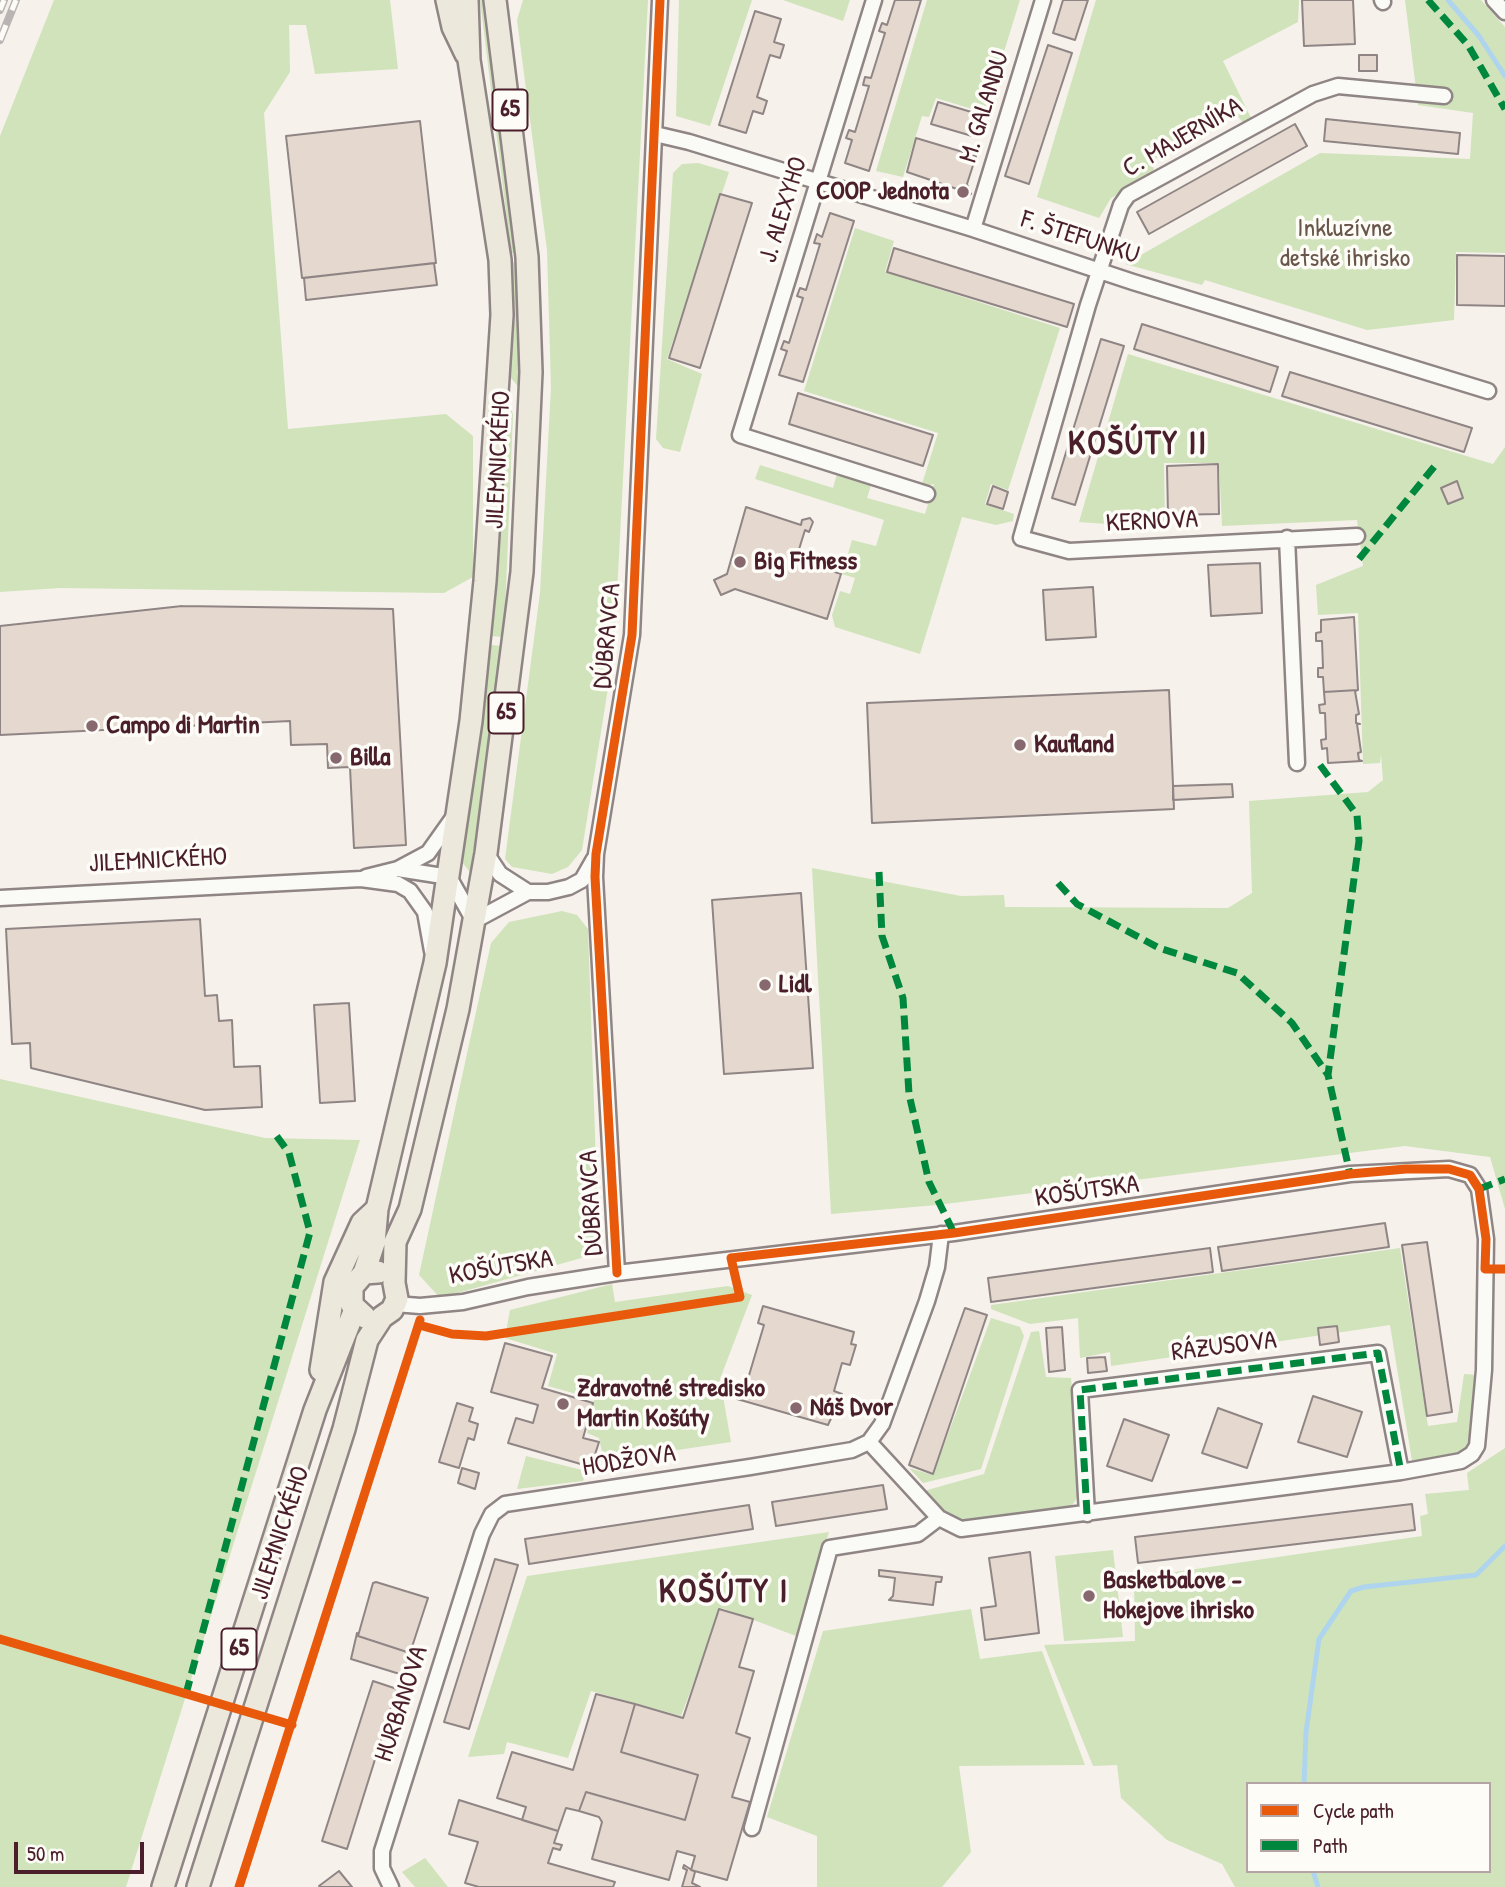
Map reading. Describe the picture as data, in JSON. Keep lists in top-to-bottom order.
{
  "streets": {
    "main road": ["65", "JILEMNICKÉHO"],
    "street": [
      "M. GALANDU",
      "C. MAJERNÍKA",
      "J. ALEXYHO",
      "F. ŠTEFUNKU",
      "KERNOVA",
      "DÚBRAVCA",
      "KOŠÚTSKA",
      "RÁZUSOVA",
      "HODŽOVA",
      "HURBANOVA"
    ]
  },
  "crossings": [
    ["M. GALANDU", "F. ŠTEFUNKU"],
    ["C. MAJERNÍKA", "F. ŠTEFUNKU"],
    ["C. MAJERNÍKA", "KERNOVA"],
    ["J. ALEXYHO", "F. ŠTEFUNKU"],
    ["F. ŠTEFUNKU", "DÚBRAVCA"],
    ["JILEMNICKÉHO", "DÚBRAVCA"],
    ["JILEMNICKÉHO", "KOŠÚTSKA"],
    ["DÚBRAVCA", "KOŠÚTSKA"],
    ["KOŠÚTSKA", "RÁZUSOVA"],
    ["HODŽOVA", "HURBANOVA"]
  ],
  "districts": ["KOŠÚTY II", "KOŠÚTY I"],
  "parks": ["Inkluzívne detské ihrisko"],
  "places": [
    "COOP Jednota",
    "Big Fitness",
    "Campo di Martin",
    "Kaufland",
    "Billa",
    "Lidl",
    "Zdravotné stredisko Martin Košúty",
    "Náš Dvor",
    "Basketbalove - Hokejove ihrisko"
  ],
  "legend": ["Cycle path", "Path"],
  "scale_bar": "50 m"
}
